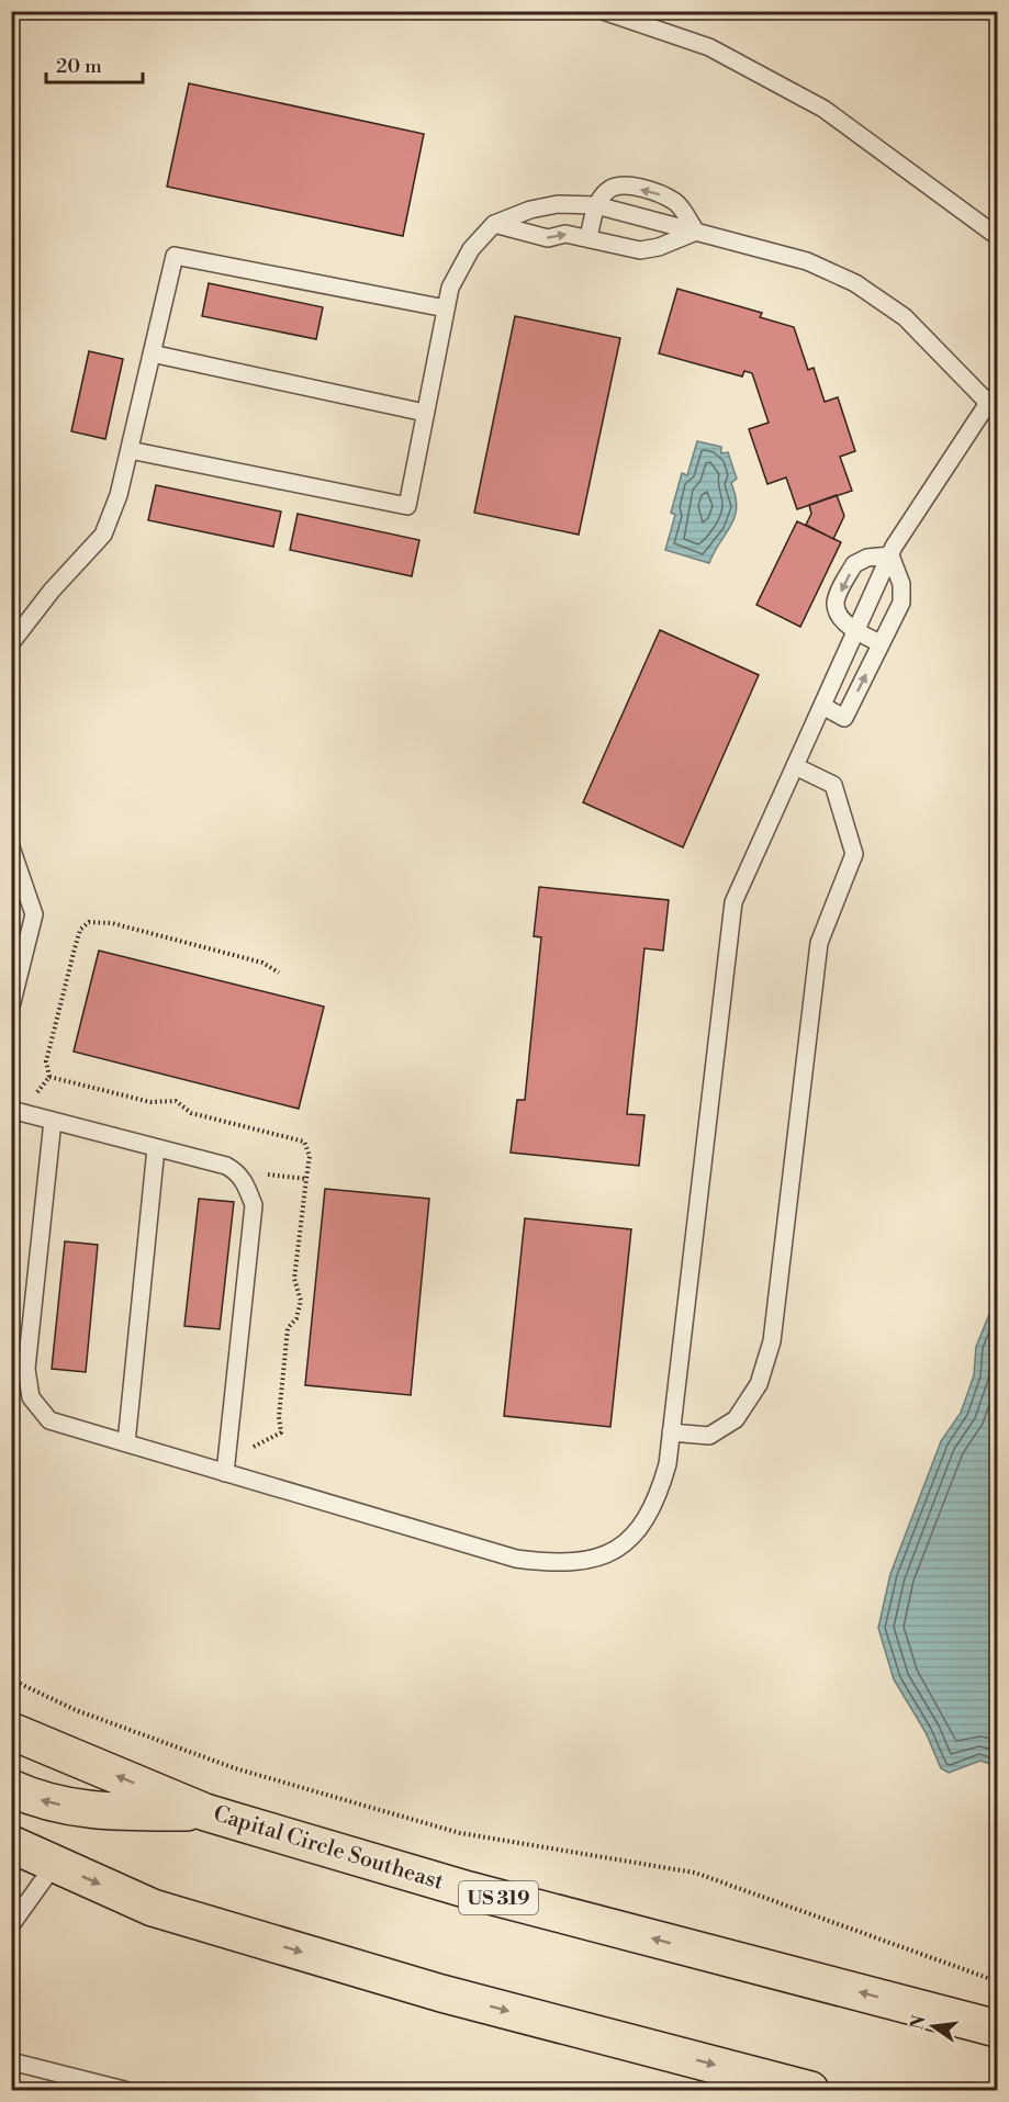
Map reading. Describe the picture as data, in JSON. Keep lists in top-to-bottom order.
{
  "streets": {
    "main road": ["Capital Circle Southeast", "US 319"]
  },
  "scale_bar": "20 m",
  "north": "left"
}
